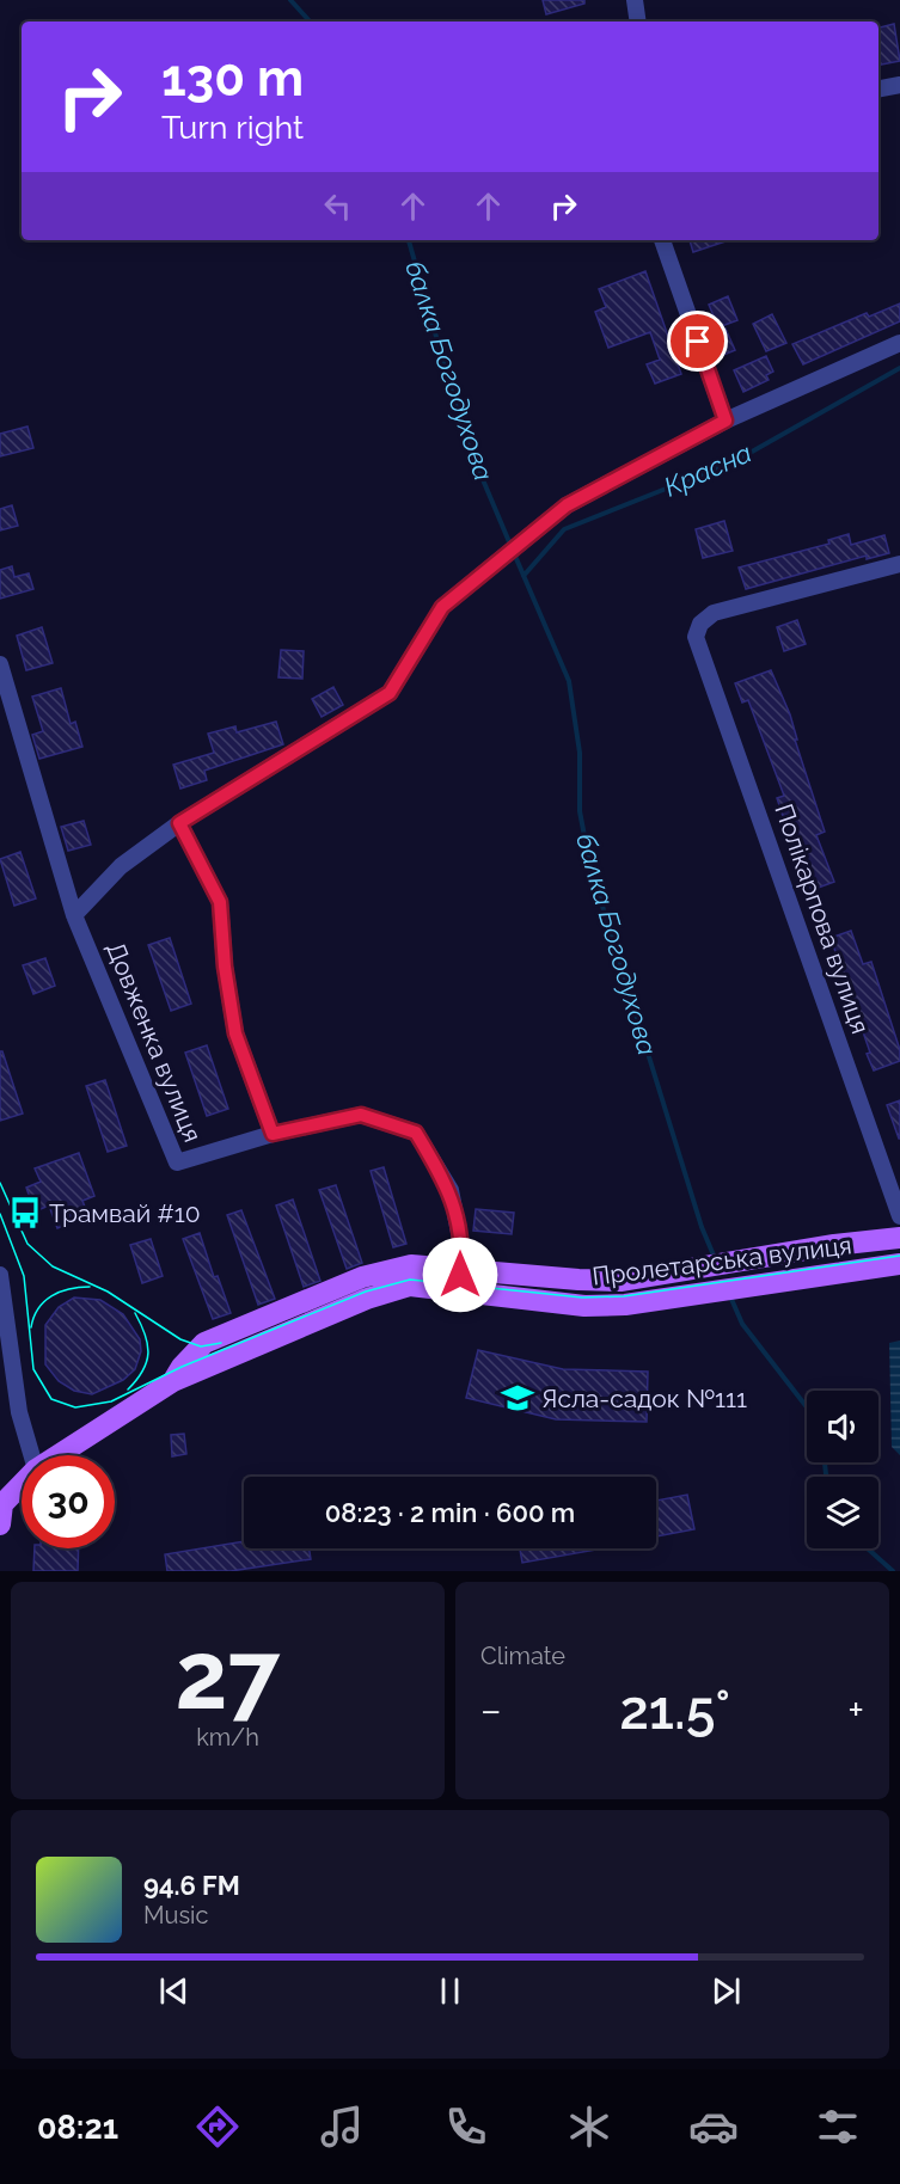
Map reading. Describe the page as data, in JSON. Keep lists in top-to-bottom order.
{
  "streets": {
    "main road": ["Пролетарська вулиця"],
    "street": ["Полікарпова вулиця", "Довженка вулиця"]
  },
  "crossings": [
    ["Довженка вулиця", "Пролетарська вулиця"]
  ],
  "water": ["балка Богодухова", "Красна"],
  "places": {
    "bus stop": ["Трамвай #10"],
    "school or university": ["Ясла-садок №111"]
  },
  "page": {
    "turn": ["130 m", "Turn right"],
    "limit": "30",
    "trip": "08:23 · 2 min · 600 m",
    "tile": [
      ["27", "km/h"],
      "Climate"
    ],
    "heat": ["−", "21.5°", "+"],
    "song": ["94.6 FM", "Music"],
    "tabs": "08:21"
  }
}
